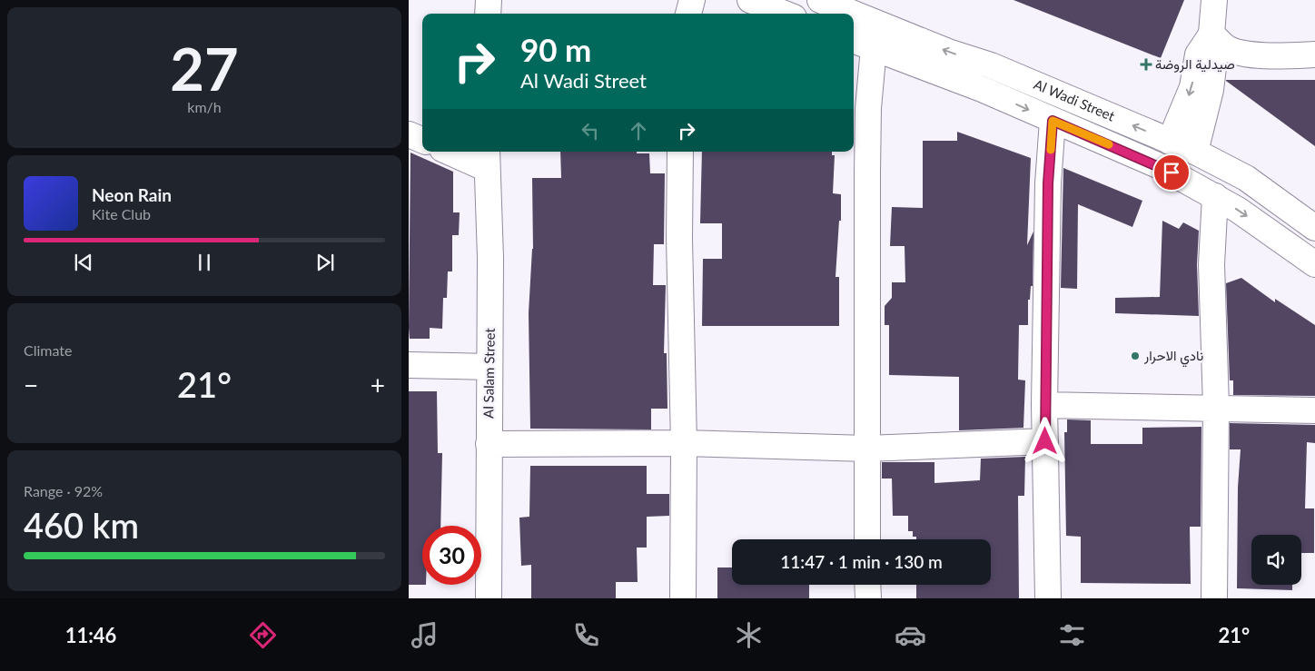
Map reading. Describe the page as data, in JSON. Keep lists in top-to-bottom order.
{
  "streets": {
    "street": ["Al Wadi Street", "Al Salam Street"]
  },
  "places": {
    "health": ["صيدلية الروضة"],
    "other": ["نادي الاحرار"]
  },
  "page": {
    "tile": [
      ["27", "km/h"],
      "Climate",
      ["Range · 92%", "460 km"]
    ],
    "turn": ["90 m", "Al Wadi Street"],
    "song": ["Neon Rain", "Kite Club"],
    "heat": ["−", "21°", "+"],
    "limit": "30",
    "trip": "11:47 · 1 min · 130 m",
    "tabs": ["11:46", "21°"]
  }
}
